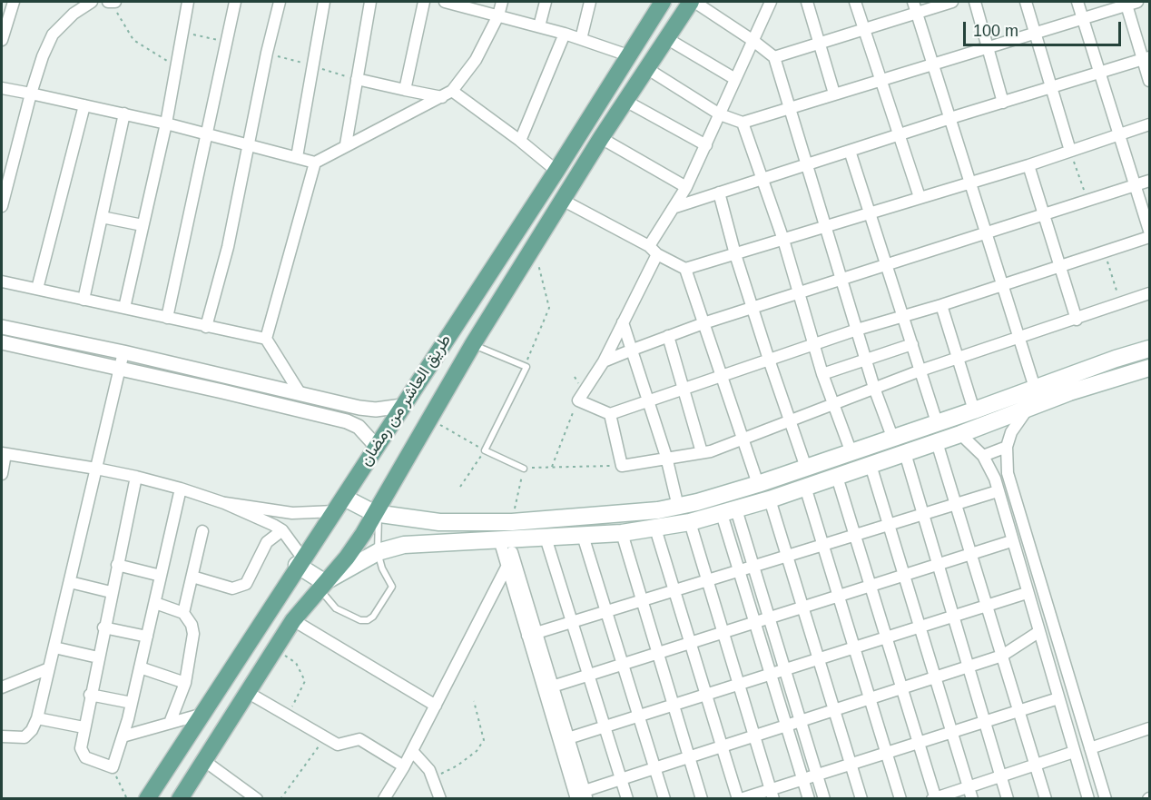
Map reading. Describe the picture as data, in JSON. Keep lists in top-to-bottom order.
{
  "streets": {
    "main road": ["طريق العاشر من رمضان"]
  },
  "scale_bar": "100 m"
}
